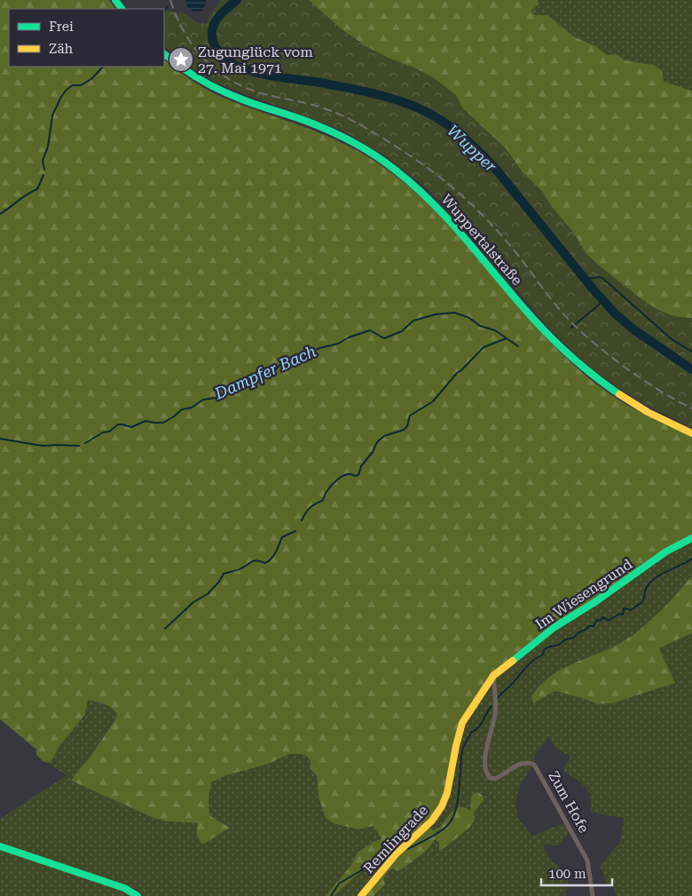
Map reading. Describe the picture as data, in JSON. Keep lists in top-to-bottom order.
{
  "streets": {
    "main road": ["Wuppertalstraße", "Im Wiesengrund", "Remlingrade"],
    "street": ["Zum Hofe"]
  },
  "crossings": [
    ["Im Wiesengrund", "Zum Hofe"],
    ["Im Wiesengrund", "Remlingrade"],
    ["Zum Hofe", "Remlingrade"]
  ],
  "water": ["Wupper", "Dampfer Bach"],
  "places": {
    "place": ["Zugunglück vom 27. Mai 1971"]
  },
  "legend": ["Frei", "Zäh"],
  "scale_bar": "100 m"
}
